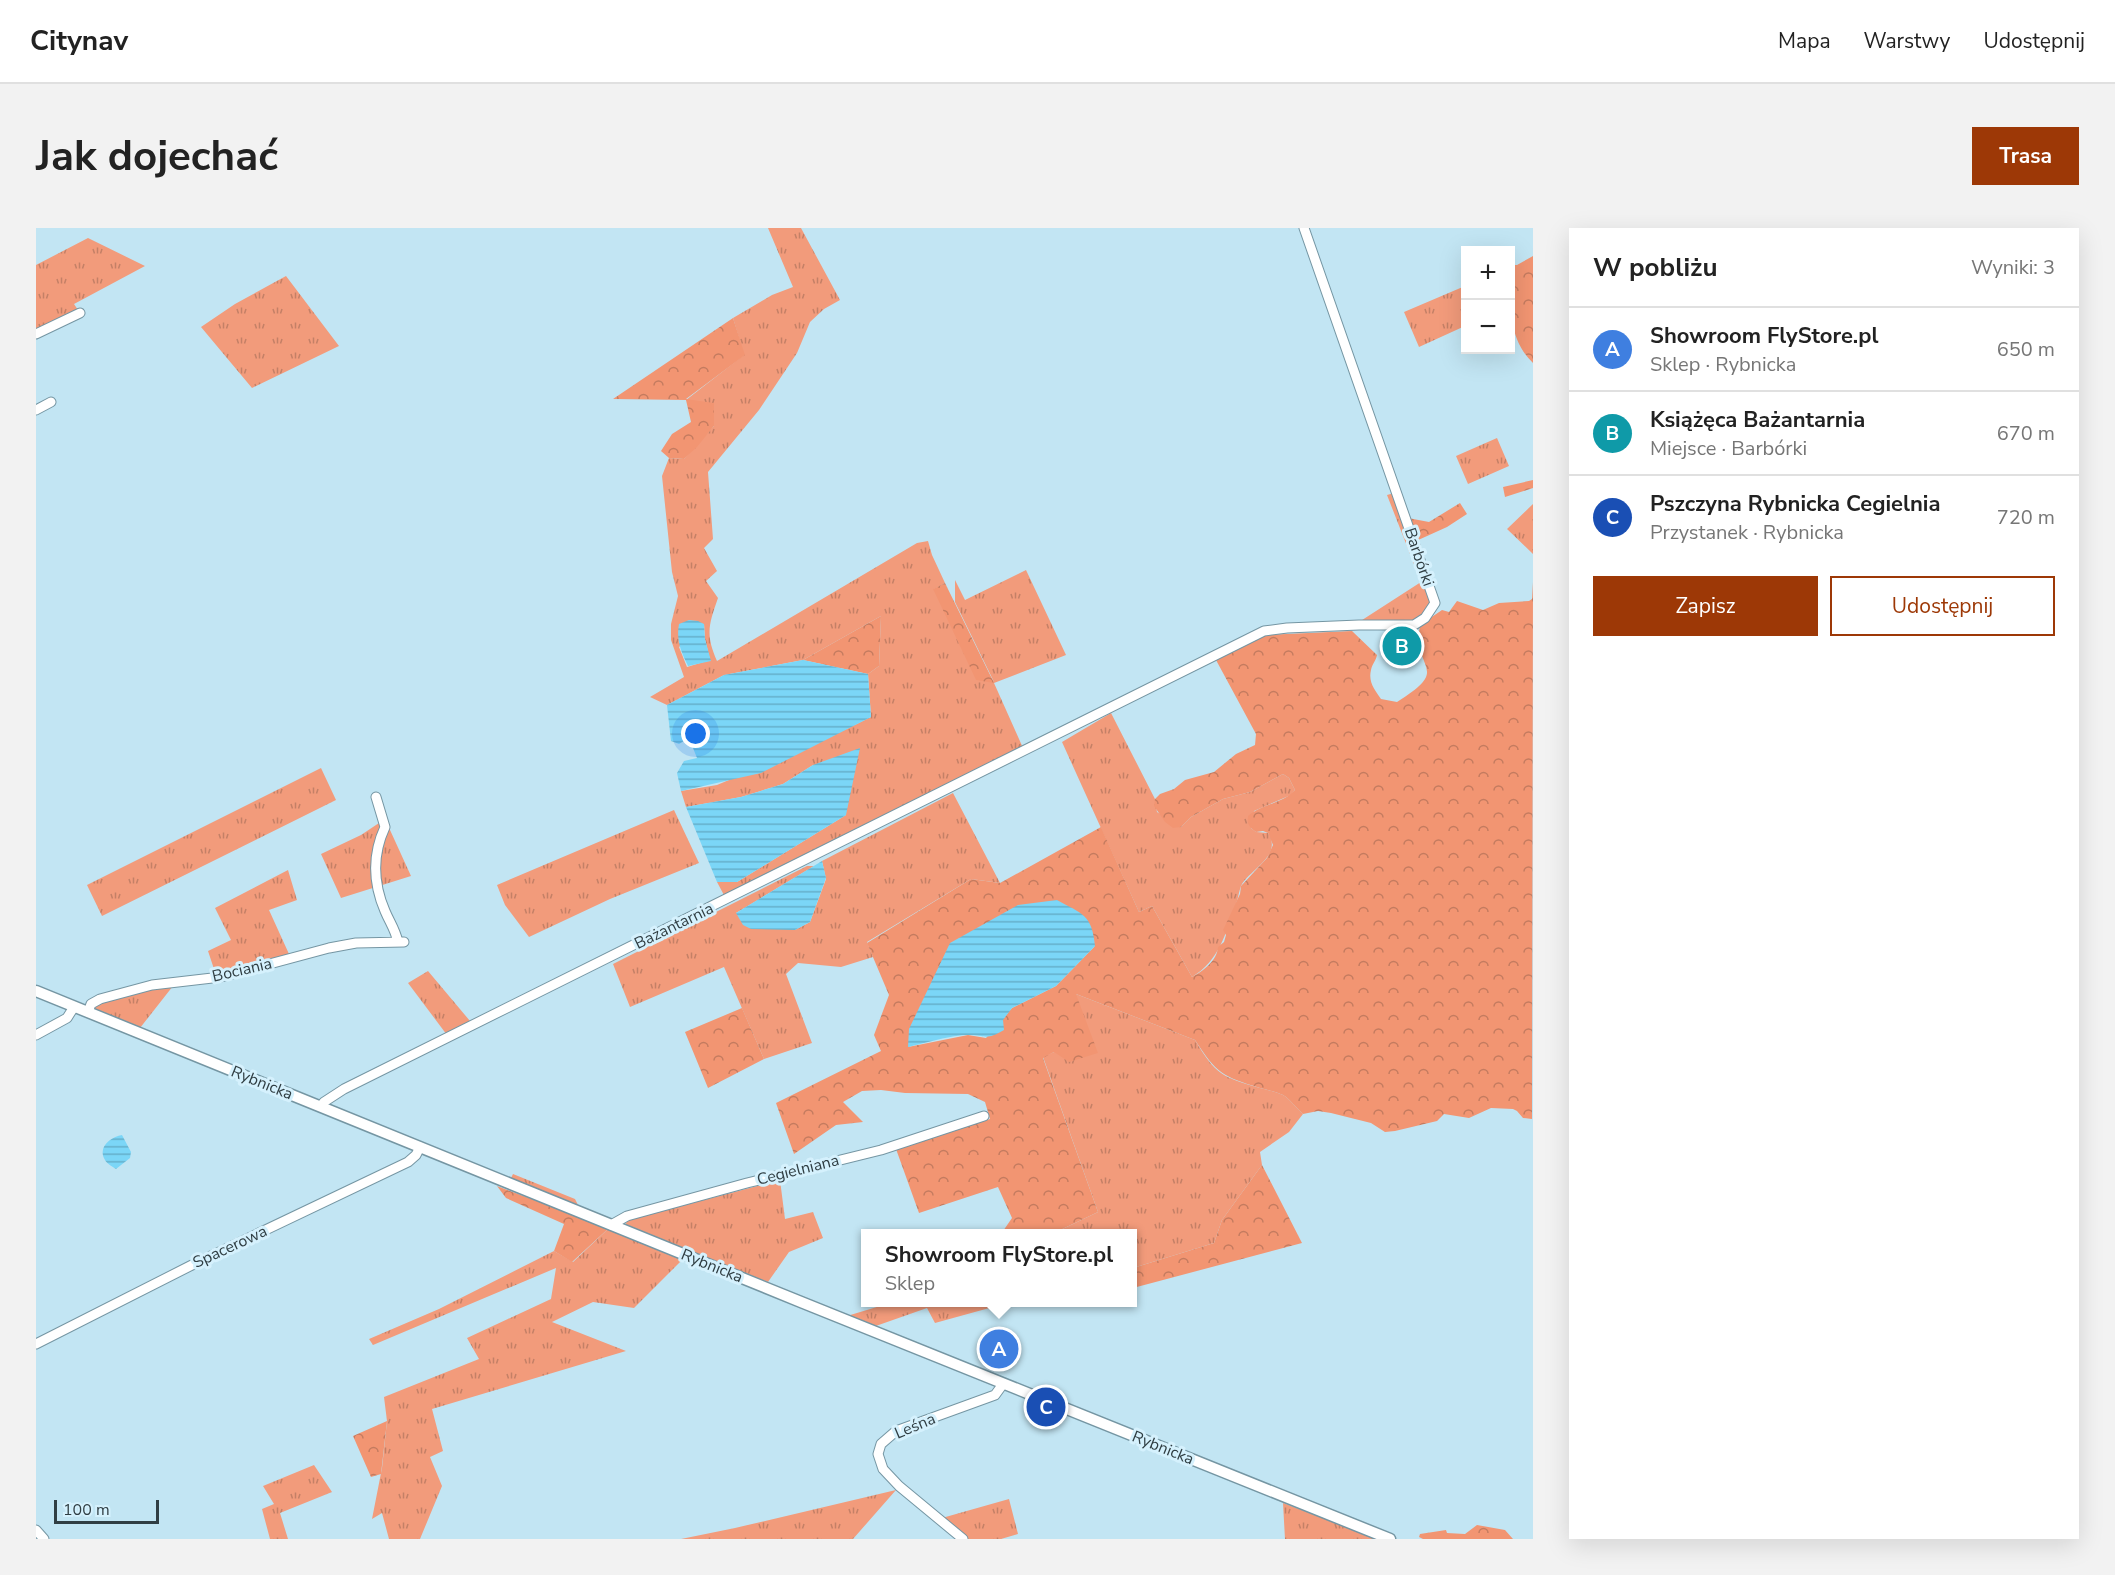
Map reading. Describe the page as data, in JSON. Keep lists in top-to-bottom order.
{
  "streets": {
    "main road": ["Rybnicka"],
    "street": [
      "Barbórki",
      "Bażantarnia",
      "Bociania",
      "Cegielniana",
      "Spacerowa",
      "Leśna"
    ]
  },
  "crossings": [
    ["Barbórki", "Bażantarnia"],
    ["Bażantarnia", "Rybnicka"],
    ["Bociania", "Rybnicka"],
    ["Rybnicka", "Cegielniana"],
    ["Rybnicka", "Spacerowa"],
    ["Rybnicka", "Leśna"]
  ],
  "scale_bar": "100 m",
  "page": {
    "header": "Citynav",
    "nav": ["Mapa", "Warstwy", "Udostępnij"],
    "buttons": [
      "Trasa",
      ["Zapisz", "Udostępnij"]
    ],
    "title": "Jak dojechać",
    "heading": ["W pobliżu", "Wyniki: 3"],
    "map_buttons": ["+", "−"],
    "list": [
      {
        "mark": "A",
        "name": "Showroom FlyStore.pl",
        "note": "Sklep · Rybnicka",
        "value": "650 m"
      },
      {
        "mark": "B",
        "name": "Książęca Bażantarnia",
        "note": "Miejsce · Barbórki",
        "value": "670 m"
      },
      {
        "mark": "C",
        "name": "Pszczyna Rybnicka Cegielnia",
        "note": "Przystanek · Rybnicka",
        "value": "720 m"
      }
    ],
    "pins": ["B", "A", "C"],
    "popup": ["Showroom FlyStore.pl", "Sklep"],
    "scale": "100 m"
  }
}
